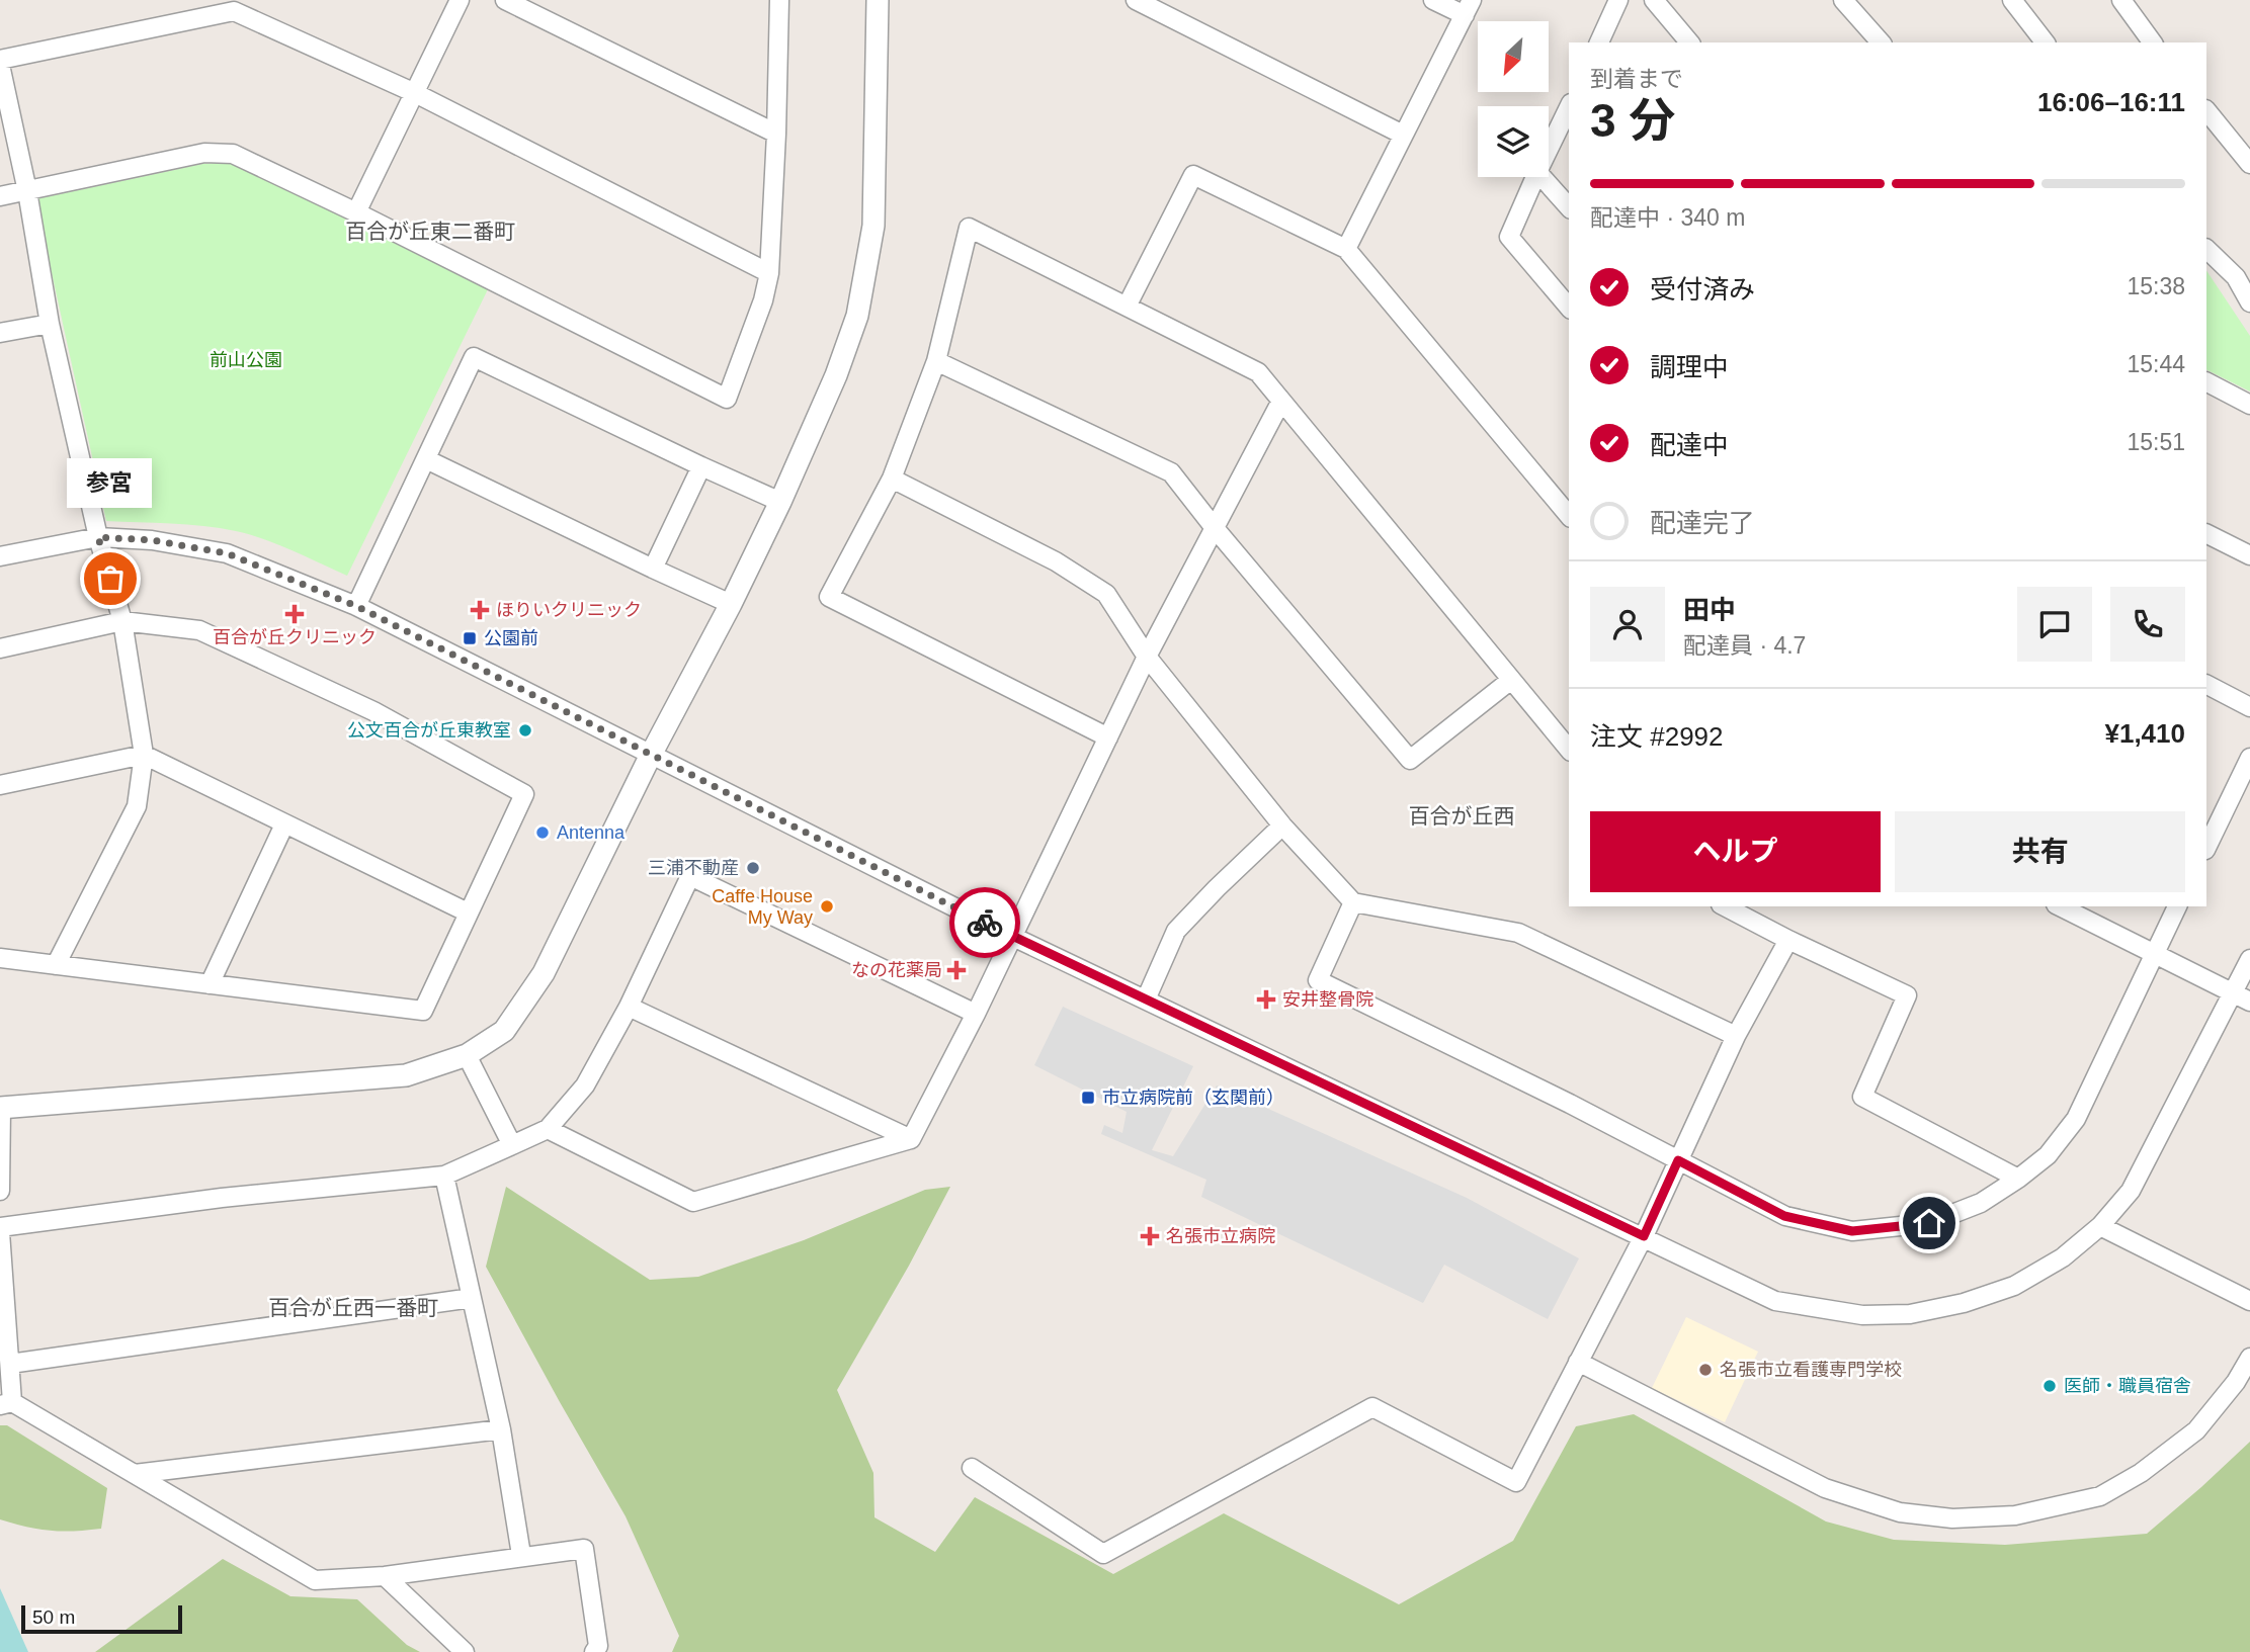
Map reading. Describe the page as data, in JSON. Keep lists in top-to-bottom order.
{
  "districts": ["百合が丘東二番町", "百合が丘西", "百合が丘西一番町"],
  "parks": ["前山公園"],
  "places": {
    "other": [
      "参宮",
      "公文百合が丘東教室",
      "Antenna",
      "三浦不動産",
      "Caffe House My Way",
      "名張市立看護専門学校",
      "医師・職員宿舎"
    ],
    "health": [
      "ほりいクリニック",
      "百合が丘クリニック",
      "なの花薬局",
      "安井整骨院",
      "名張市立病院"
    ],
    "transit": ["公園前", "市立病院前（玄関前）"]
  },
  "scale_bar": "50 m",
  "north": "bottom left",
  "page": {
    "heading": ["3 分", "到着まで", "16:06–16:11"],
    "panel": [
      "田中",
      "配達員 · 4.7",
      "注文 #2992",
      "¥1,410"
    ],
    "bar": "配達中 · 340 m",
    "list": [
      ["受付済み", "15:38"],
      ["調理中", "15:44"],
      ["配達中", "15:51"],
      "配達完了"
    ],
    "bubble": "参宮",
    "buttons": ["ヘルプ", "共有"],
    "scale": "50 m"
  }
}
